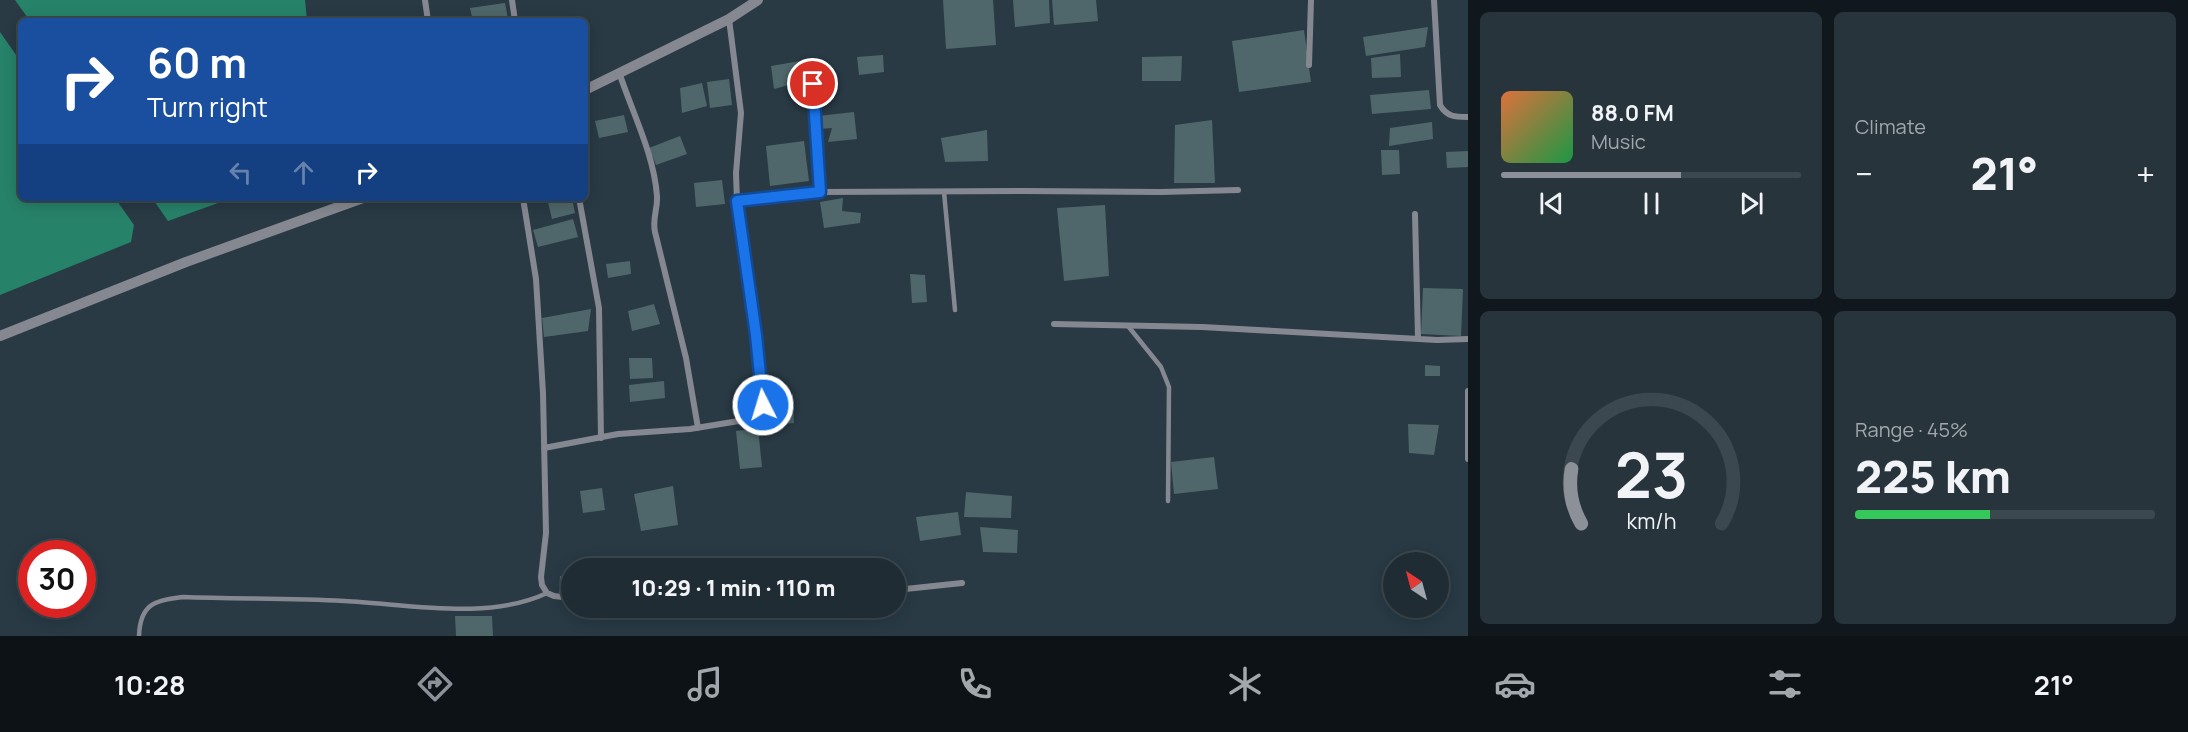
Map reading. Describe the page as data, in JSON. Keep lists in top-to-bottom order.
{
  "north": "top left",
  "page": {
    "tile": [
      "Climate",
      ["Range · 45%", "225 km"]
    ],
    "turn": ["60 m", "Turn right"],
    "song": ["88.0 FM", "Music"],
    "heat": ["−", "21°", "+"],
    "limit": "30",
    "trip": "10:29 · 1 min · 110 m",
    "tabs": ["10:28", "21°"],
    "gauge": ["23", "km/h"]
  }
}
